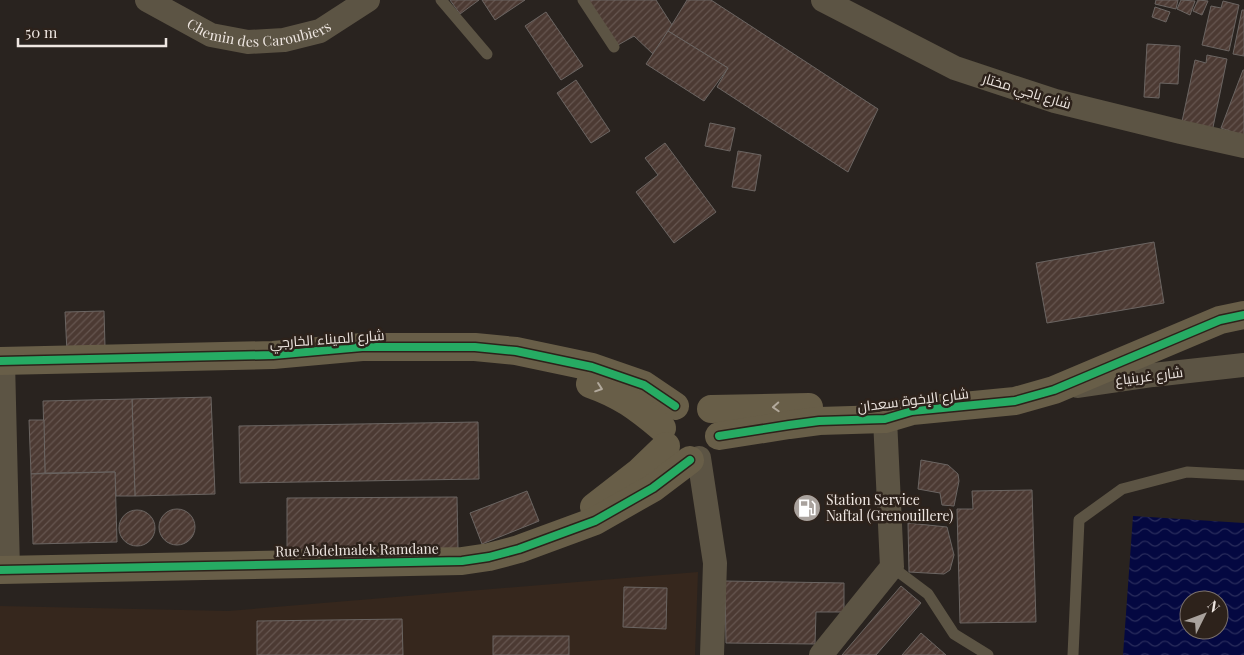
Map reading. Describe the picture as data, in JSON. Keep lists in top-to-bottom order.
{
  "streets": {
    "street": [
      "Chemin des Caroubiers",
      "شارع باجي مختار",
      "شارع الميناء الخارجي",
      "شارع غرينياغ",
      "شارع الإخوة سعدان",
      "Rue Abdelmalek Ramdane"
    ]
  },
  "crossings": [
    ["شارع الميناء الخارجي", "شارع الإخوة سعدان"],
    ["شارع الميناء الخارجي", "Rue Abdelmalek Ramdane"],
    ["شارع غرينياغ", "شارع الإخوة سعدان"],
    ["شارع الإخوة سعدان", "Rue Abdelmalek Ramdane"]
  ],
  "places": {
    "fuel station": ["Station Service Naftal (Grenouillere)"]
  },
  "scale_bar": "50 m",
  "north": "top right"
}
